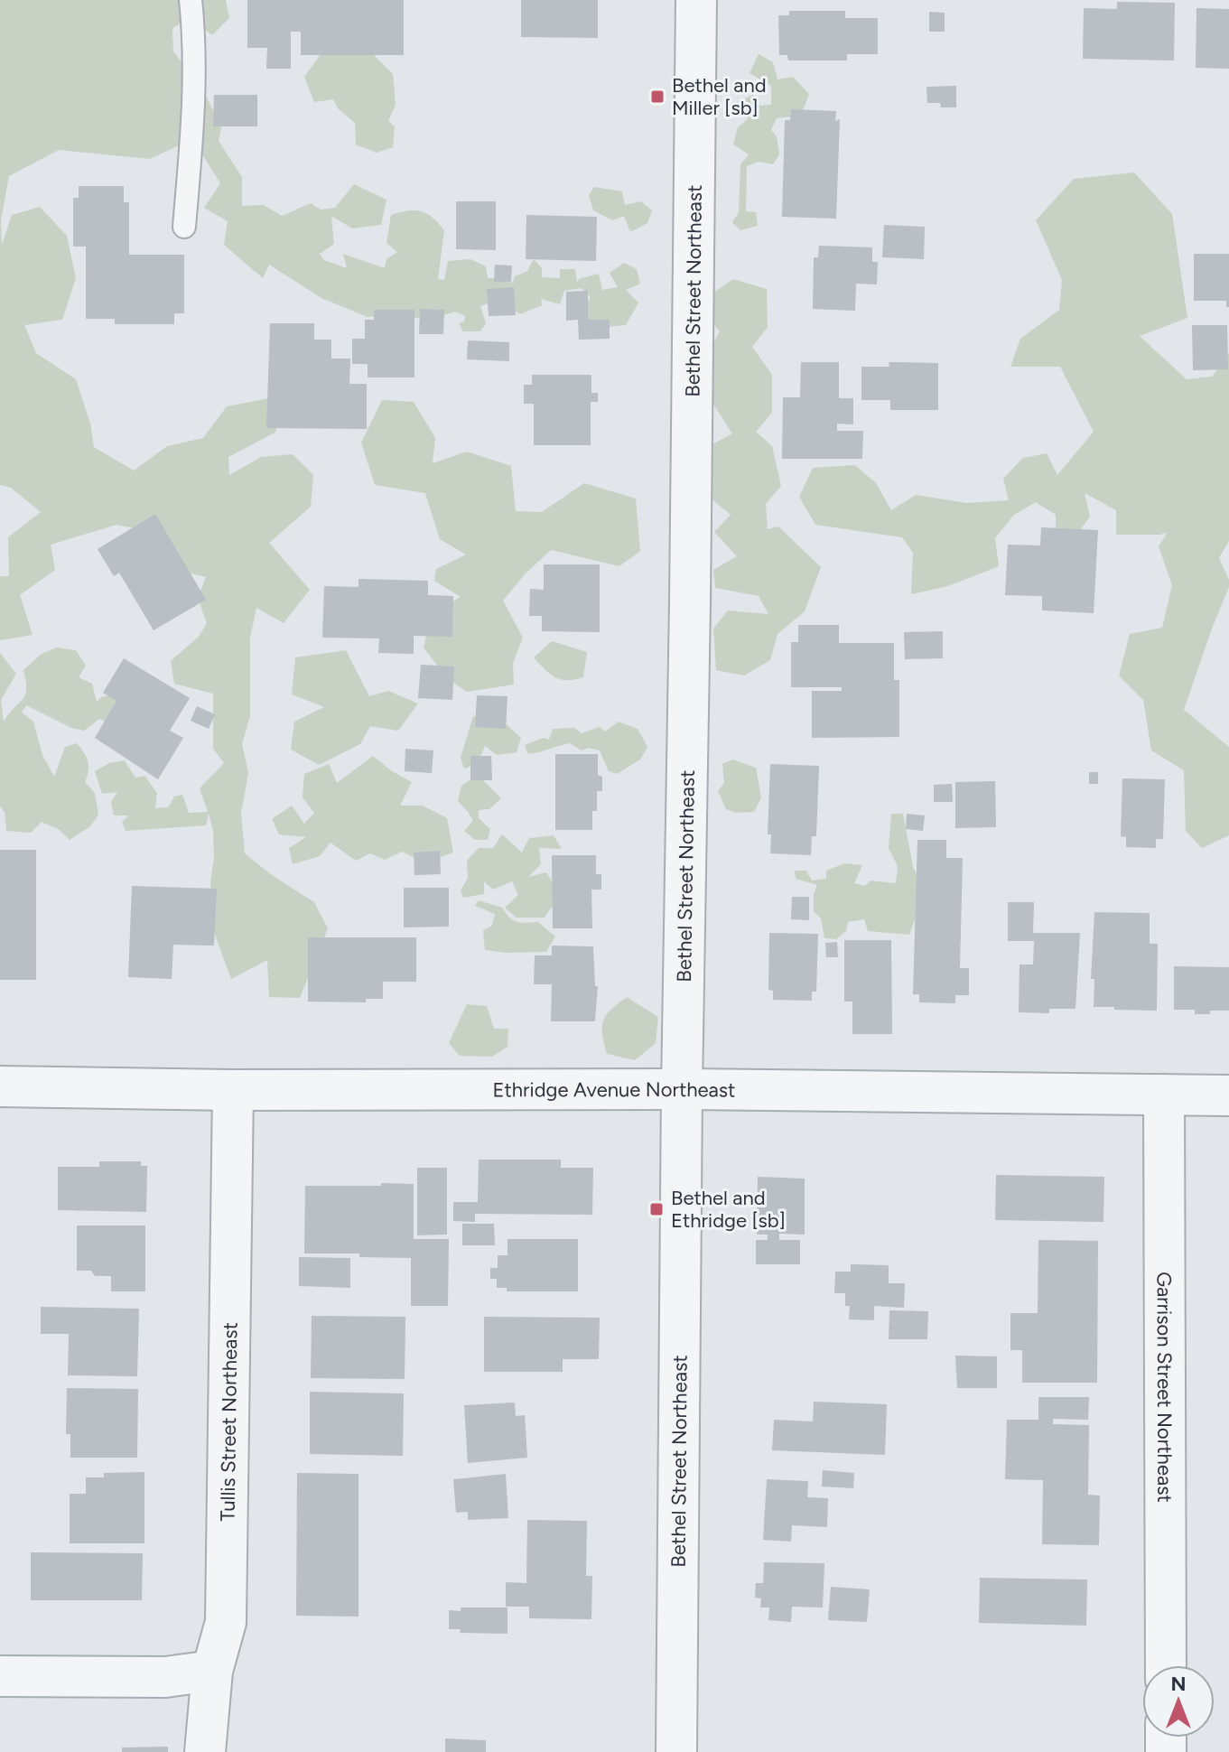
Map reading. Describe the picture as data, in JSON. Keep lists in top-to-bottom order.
{
  "streets": {
    "street": [
      "Bethel Street Northeast",
      "Ethridge Avenue Northeast",
      "Garrison Street Northeast",
      "Tullis Street Northeast"
    ]
  },
  "crossings": [
    ["Bethel Street Northeast", "Ethridge Avenue Northeast"],
    ["Ethridge Avenue Northeast", "Garrison Street Northeast"],
    ["Ethridge Avenue Northeast", "Tullis Street Northeast"]
  ],
  "places": {
    "transit": ["Bethel and Miller [sb]", "Bethel and Ethridge [sb]"]
  },
  "north": "top"
}
